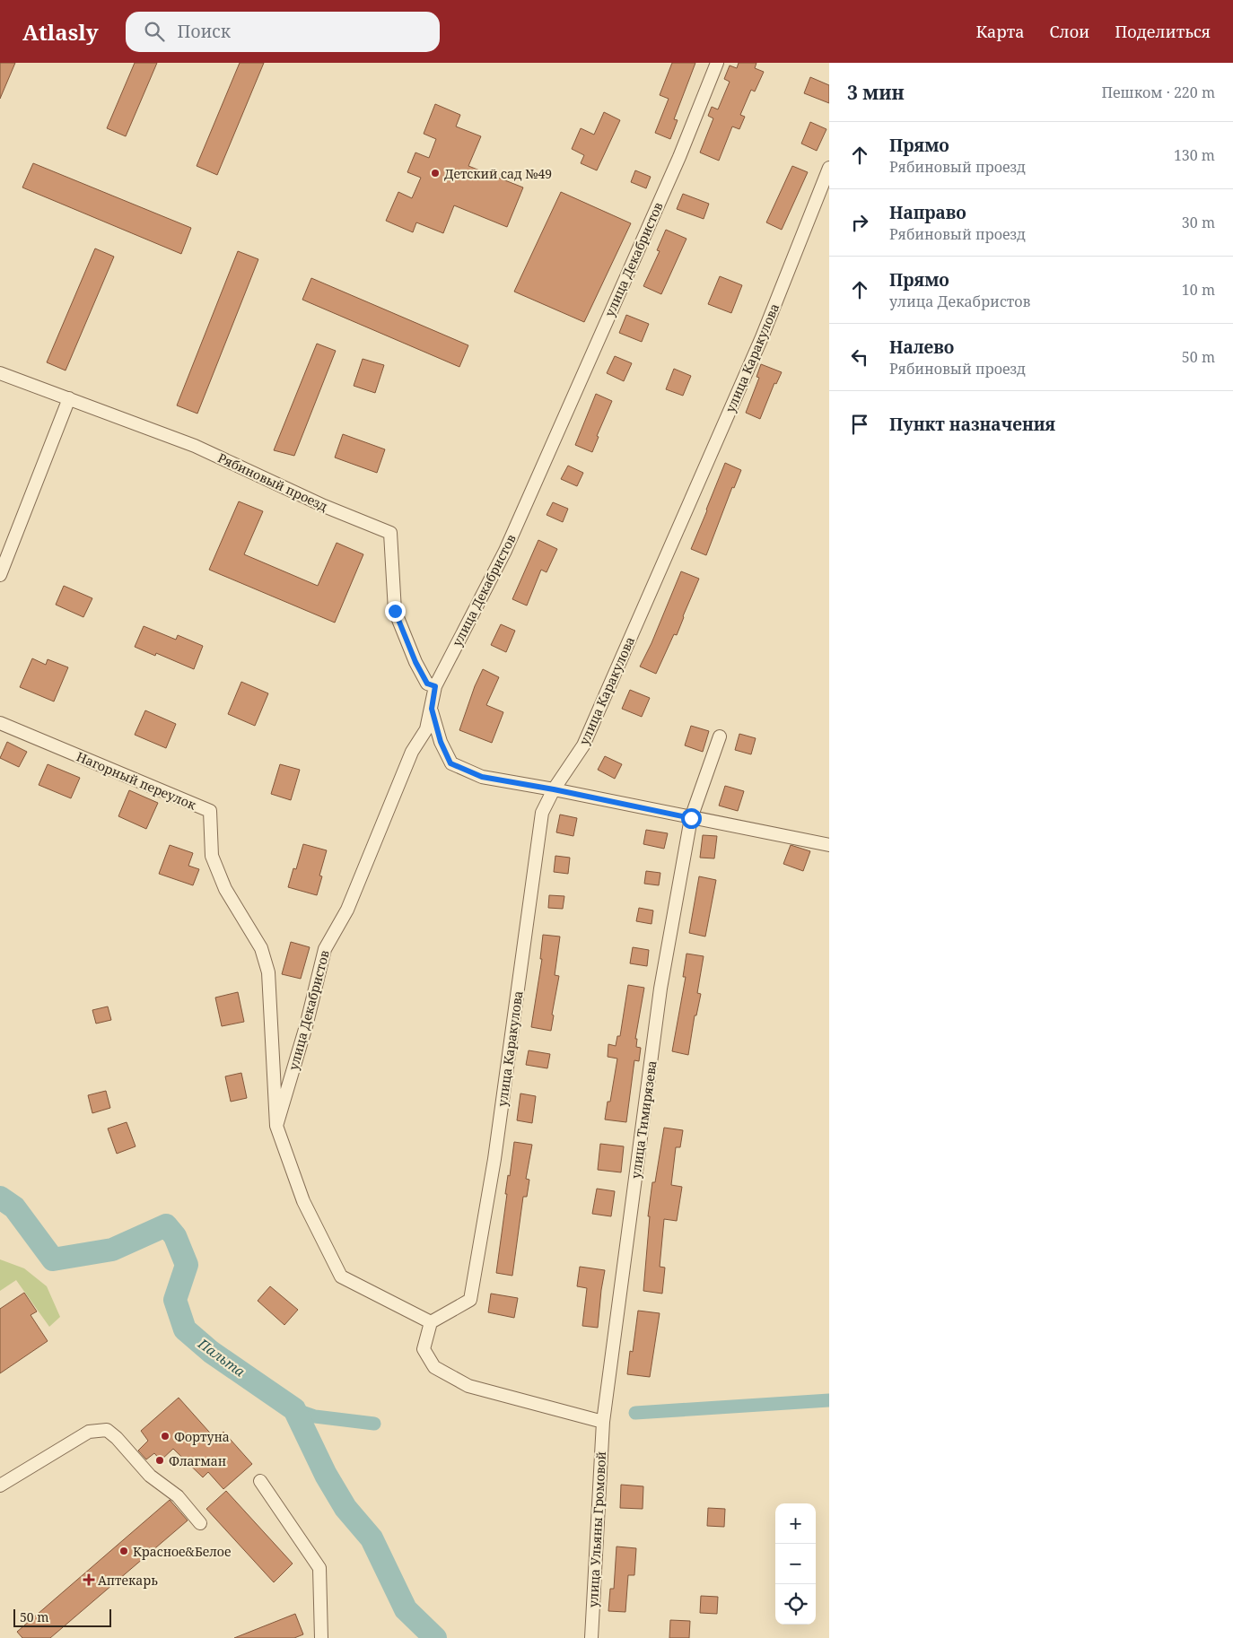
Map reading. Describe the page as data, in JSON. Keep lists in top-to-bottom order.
{
  "streets": {
    "street": [
      "улица Декабристов",
      "улица Каракулова",
      "Рябиновый проезд",
      "Нагорный переулок",
      "улица Тимирязева",
      "улица Ульяны Громовой"
    ]
  },
  "crossings": [
    ["улица Декабристов", "Рябиновый проезд"],
    ["улица Декабристов", "Нагорный переулок"],
    ["улица Тимирязева", "улица Ульяны Громовой"]
  ],
  "water": ["Пальта"],
  "places": {
    "other": [
      "Детский сад №49",
      "Фортуна",
      "Флагман",
      "Красное&Белое"
    ],
    "health": ["Аптекарь"]
  },
  "scale_bar": "50 m",
  "page": {
    "header": "Atlasly",
    "search": "Поиск",
    "nav": ["Карта", "Слои", "Поделиться"],
    "heading": ["3 мин", "Пешком · 220 m"],
    "list": [
      ["Прямо", "Рябиновый проезд", "130 m"],
      ["Направо", "Рябиновый проезд", "30 m"],
      ["Прямо", "улица Декабристов", "10 m"],
      ["Налево", "Рябиновый проезд", "50 m"],
      "Пункт назначения"
    ],
    "map_buttons": ["+", "−"],
    "scale": "50 m"
  }
}
